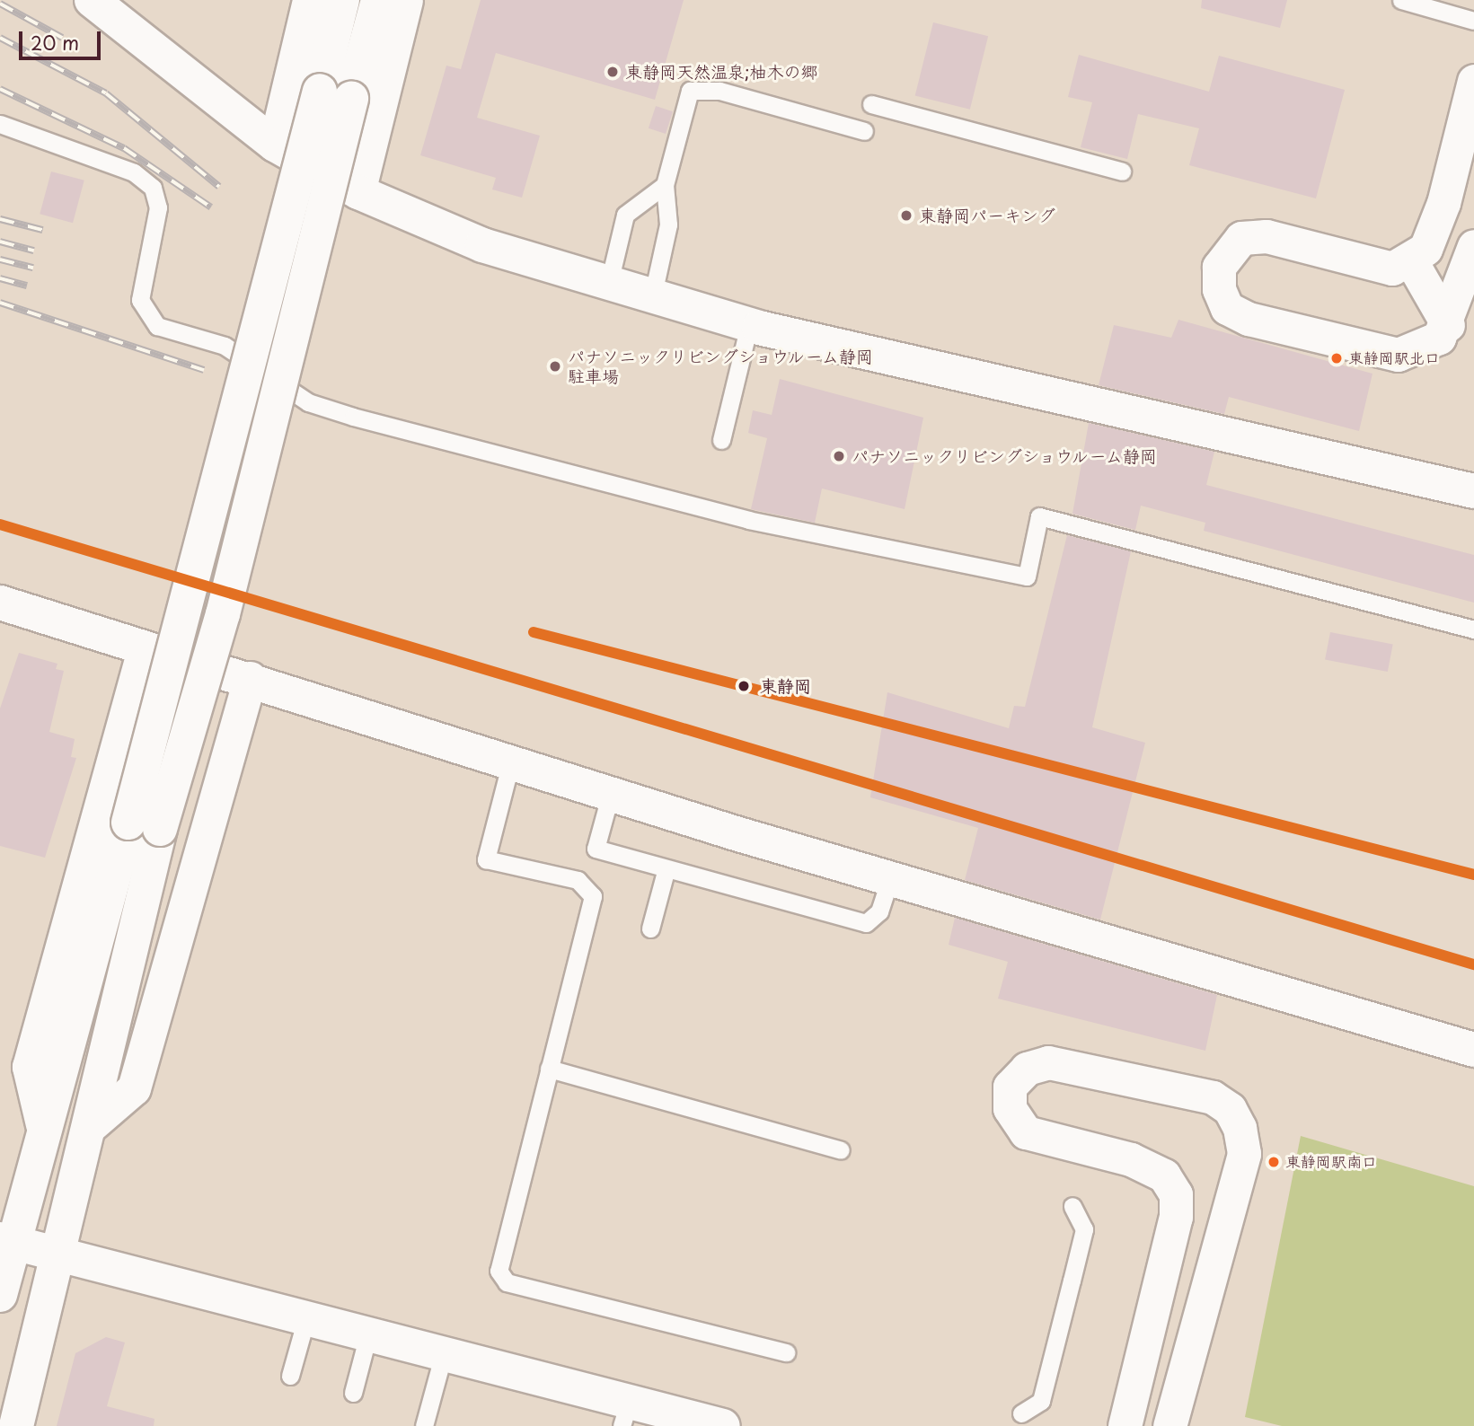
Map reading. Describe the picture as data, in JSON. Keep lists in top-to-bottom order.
{
  "places": [
    "東静岡天然温泉;柚木の郷",
    "東静岡パーキング",
    "東静岡駅北口",
    "パナソニックリビングショウルーム静岡 駐車場",
    "パナソニックリビングショウルーム静岡",
    "東静岡",
    "東静岡駅南口"
  ],
  "scale_bar": "20 m"
}
